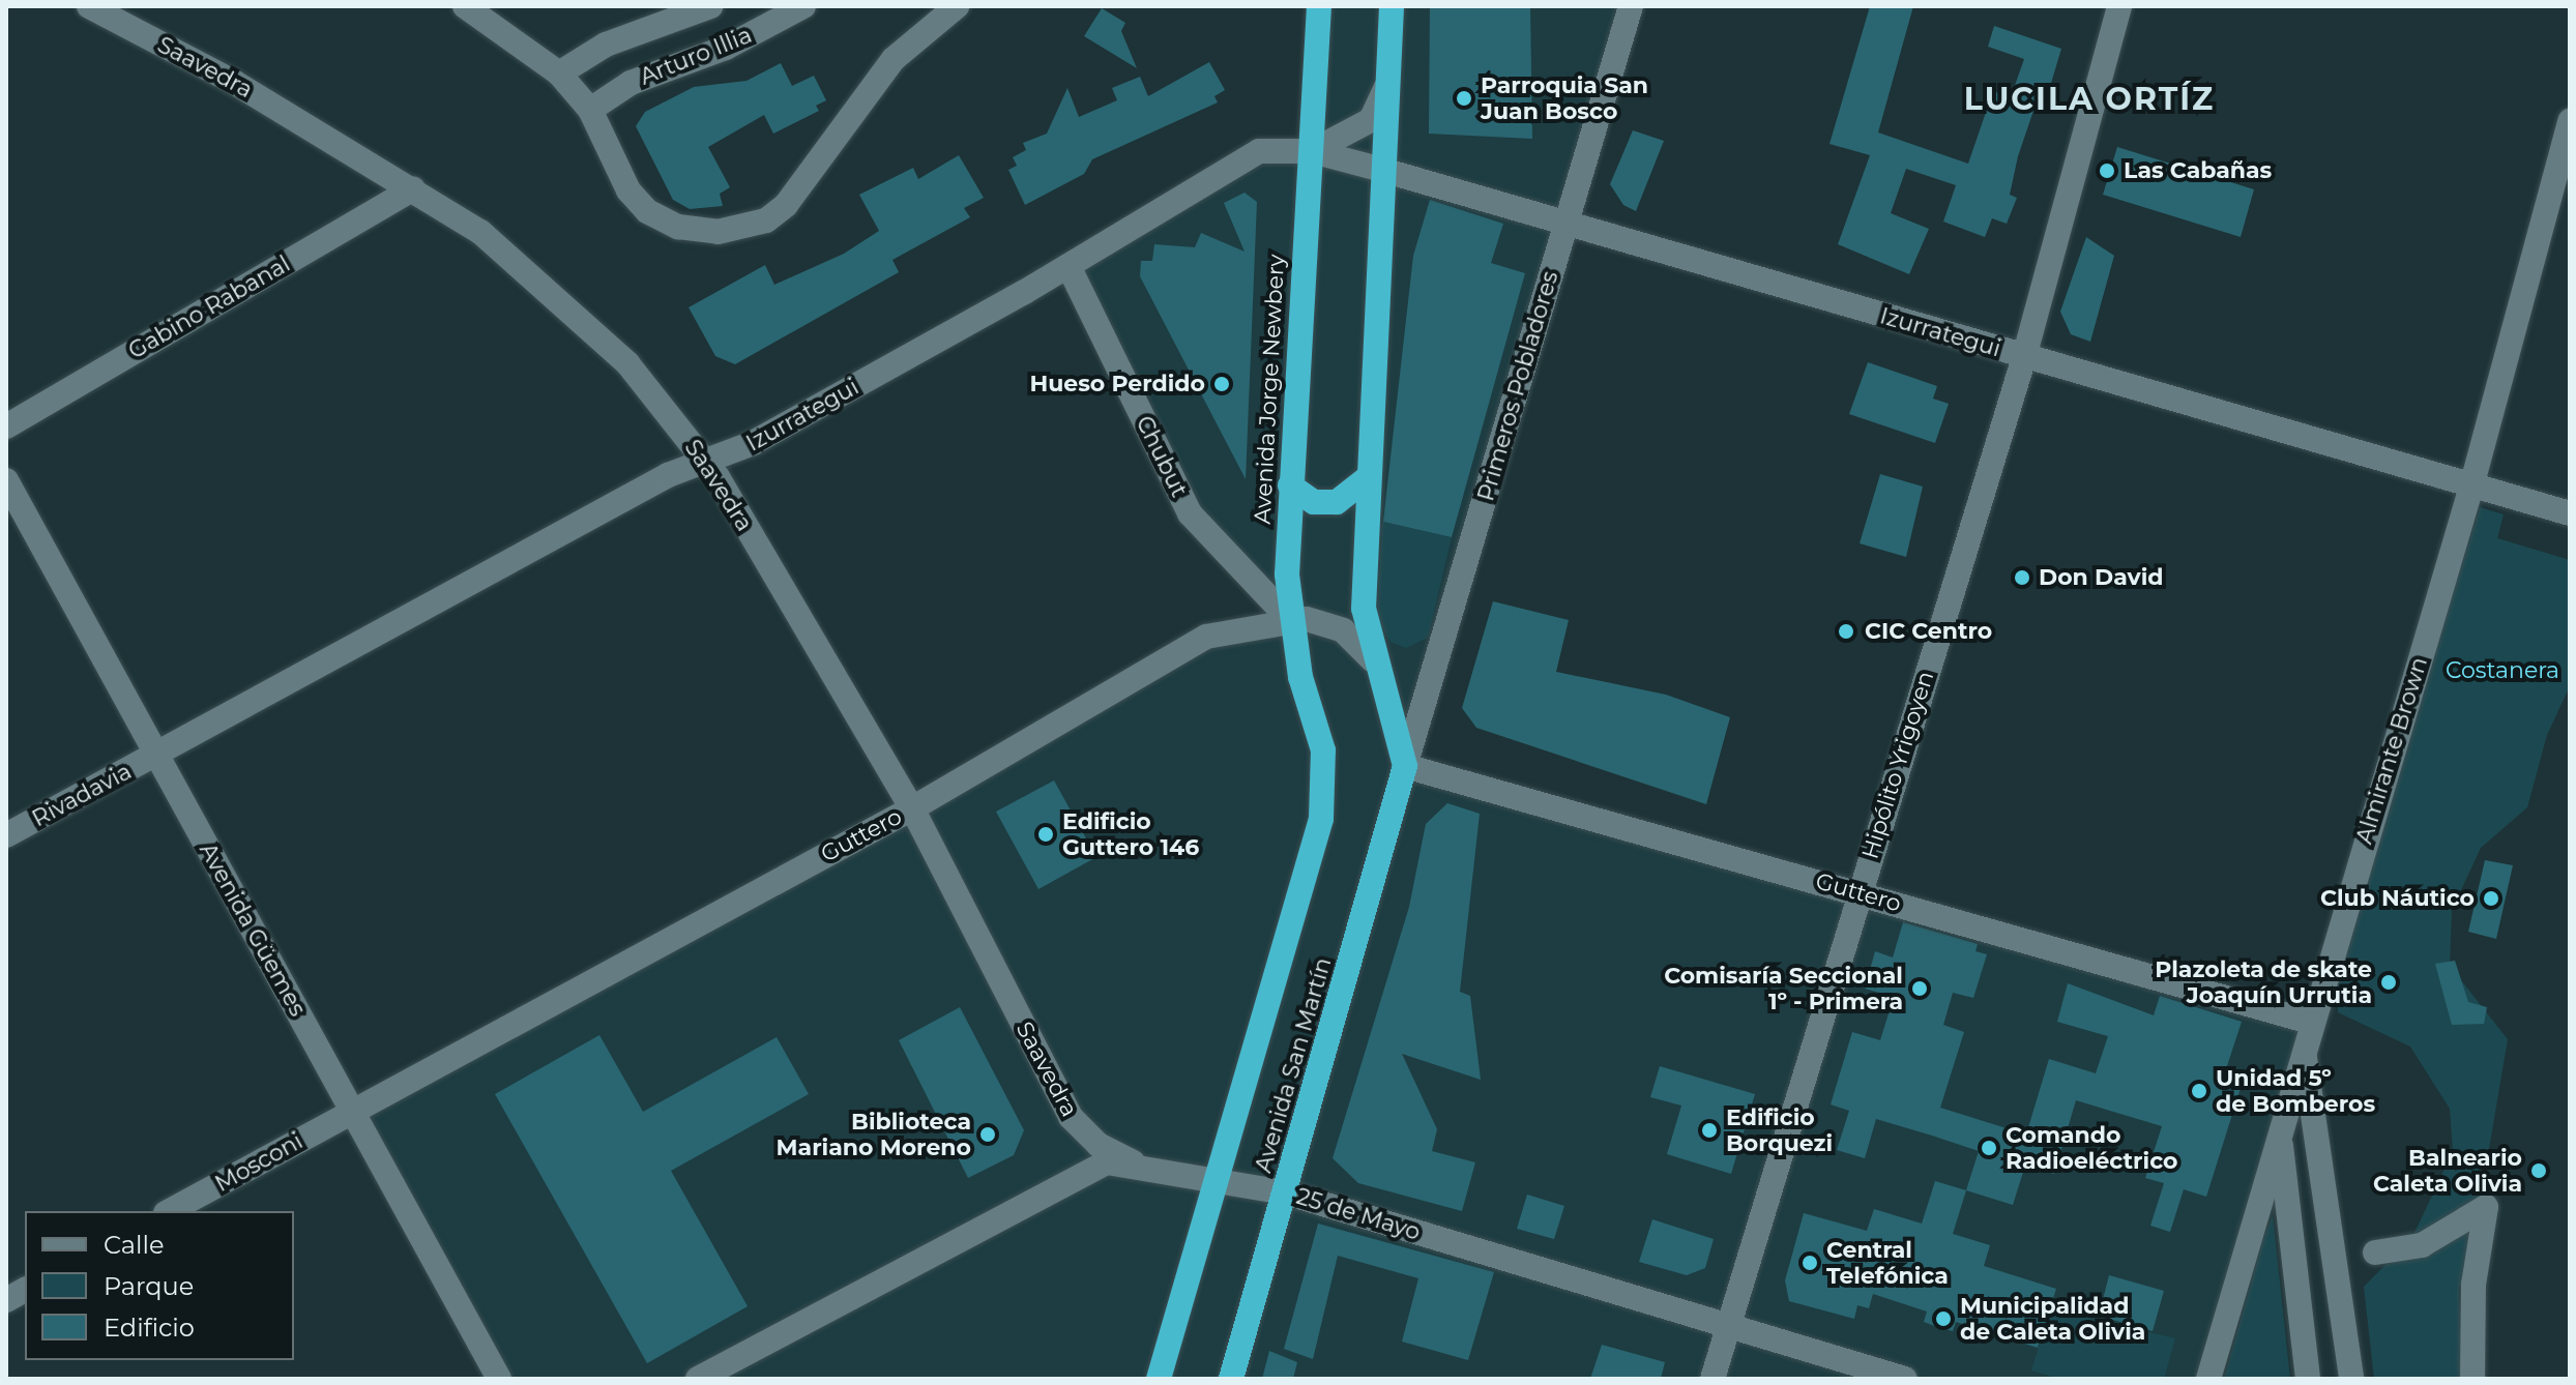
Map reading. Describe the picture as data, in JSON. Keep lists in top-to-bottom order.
{
  "streets": {
    "highway": ["Avenida Jorge Newbery", "Avenida San Martín"],
    "street": [
      "Arturo Illia",
      "Saavedra",
      "Gabino Rabanal",
      "Izurrategui",
      "Primeros Pobladores",
      "Chubut",
      "Almirante Brown",
      "Hipólito Yrigoyen",
      "Rivadavia",
      "Guttero",
      "Avenida Güemes",
      "Mosconi",
      "25 de Mayo"
    ]
  },
  "crossings": [
    ["Saavedra", "Gabino Rabanal"],
    ["Saavedra", "Izurrategui"],
    ["Saavedra", "Guttero"],
    ["Saavedra", "25 de Mayo"],
    ["Izurrategui", "Primeros Pobladores"],
    ["Izurrategui", "Avenida Jorge Newbery"],
    ["Izurrategui", "Chubut"],
    ["Izurrategui", "Almirante Brown"],
    ["Izurrategui", "Hipólito Yrigoyen"],
    ["Izurrategui", "Rivadavia"],
    ["Izurrategui", "Avenida Güemes"],
    ["Primeros Pobladores", "Guttero"],
    ["Primeros Pobladores", "Avenida San Martín"],
    ["Avenida Jorge Newbery", "Chubut"],
    ["Avenida Jorge Newbery", "Guttero"],
    ["Avenida Jorge Newbery", "Avenida San Martín"],
    ["Chubut", "Guttero"],
    ["Almirante Brown", "Guttero"],
    ["Hipólito Yrigoyen", "Guttero"],
    ["Hipólito Yrigoyen", "25 de Mayo"],
    ["Rivadavia", "Avenida Güemes"],
    ["Guttero", "Avenida Güemes"],
    ["Guttero", "Avenida San Martín"],
    ["Guttero", "Mosconi"],
    ["Avenida Güemes", "Mosconi"],
    ["Avenida San Martín", "25 de Mayo"]
  ],
  "districts": ["LUCILA ORTÍZ"],
  "parks": ["Costanera"],
  "places": [
    "Parroquia San Juan Bosco",
    "Las Cabañas",
    "Hueso Perdido",
    "Don David",
    "CIC Centro",
    "Edificio Guttero 146",
    "Club Náutico",
    "Plazoleta de skate Joaquín Urrutia",
    "Comisaría Seccional 1º - Primera",
    "Unidad 5º de Bomberos",
    "Edificio Borquezi",
    "Biblioteca Mariano Moreno",
    "Comando Radioeléctrico",
    "Balneario Caleta Olivia",
    "Central Telefónica",
    "Municipalidad de Caleta Olivia"
  ],
  "legend": ["Calle", "Parque", "Edificio"]
}
